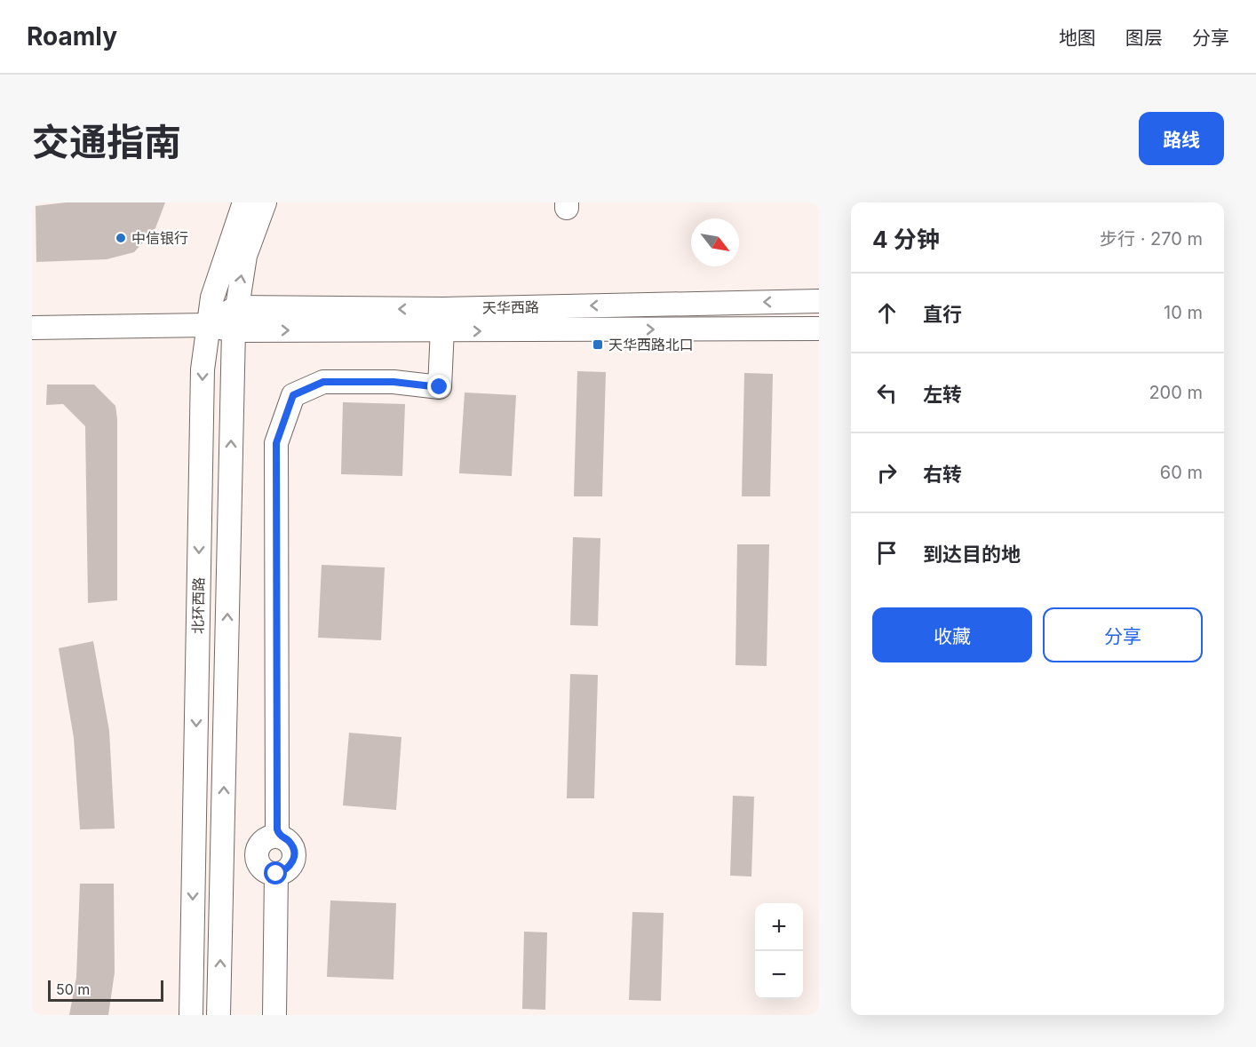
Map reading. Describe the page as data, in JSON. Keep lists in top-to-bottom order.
{
  "streets": {
    "street": ["天华西路", "北环西路"]
  },
  "crossings": [
    ["天华西路", "北环西路"]
  ],
  "places": {
    "other": ["中信银行"],
    "transit": ["天华西路北口"]
  },
  "scale_bar": "50 m",
  "north": "bottom right",
  "page": {
    "header": "Roamly",
    "nav": ["地图", "图层", "分享"],
    "title": "交通指南",
    "buttons": [
      "路线",
      ["收藏", "分享"]
    ],
    "heading": ["4 分钟", "步行 · 270 m"],
    "list": [
      ["直行", "10 m"],
      ["左转", "200 m"],
      ["右转", "60 m"],
      "到达目的地"
    ],
    "map_buttons": ["+", "−"],
    "scale": "50 m"
  }
}
